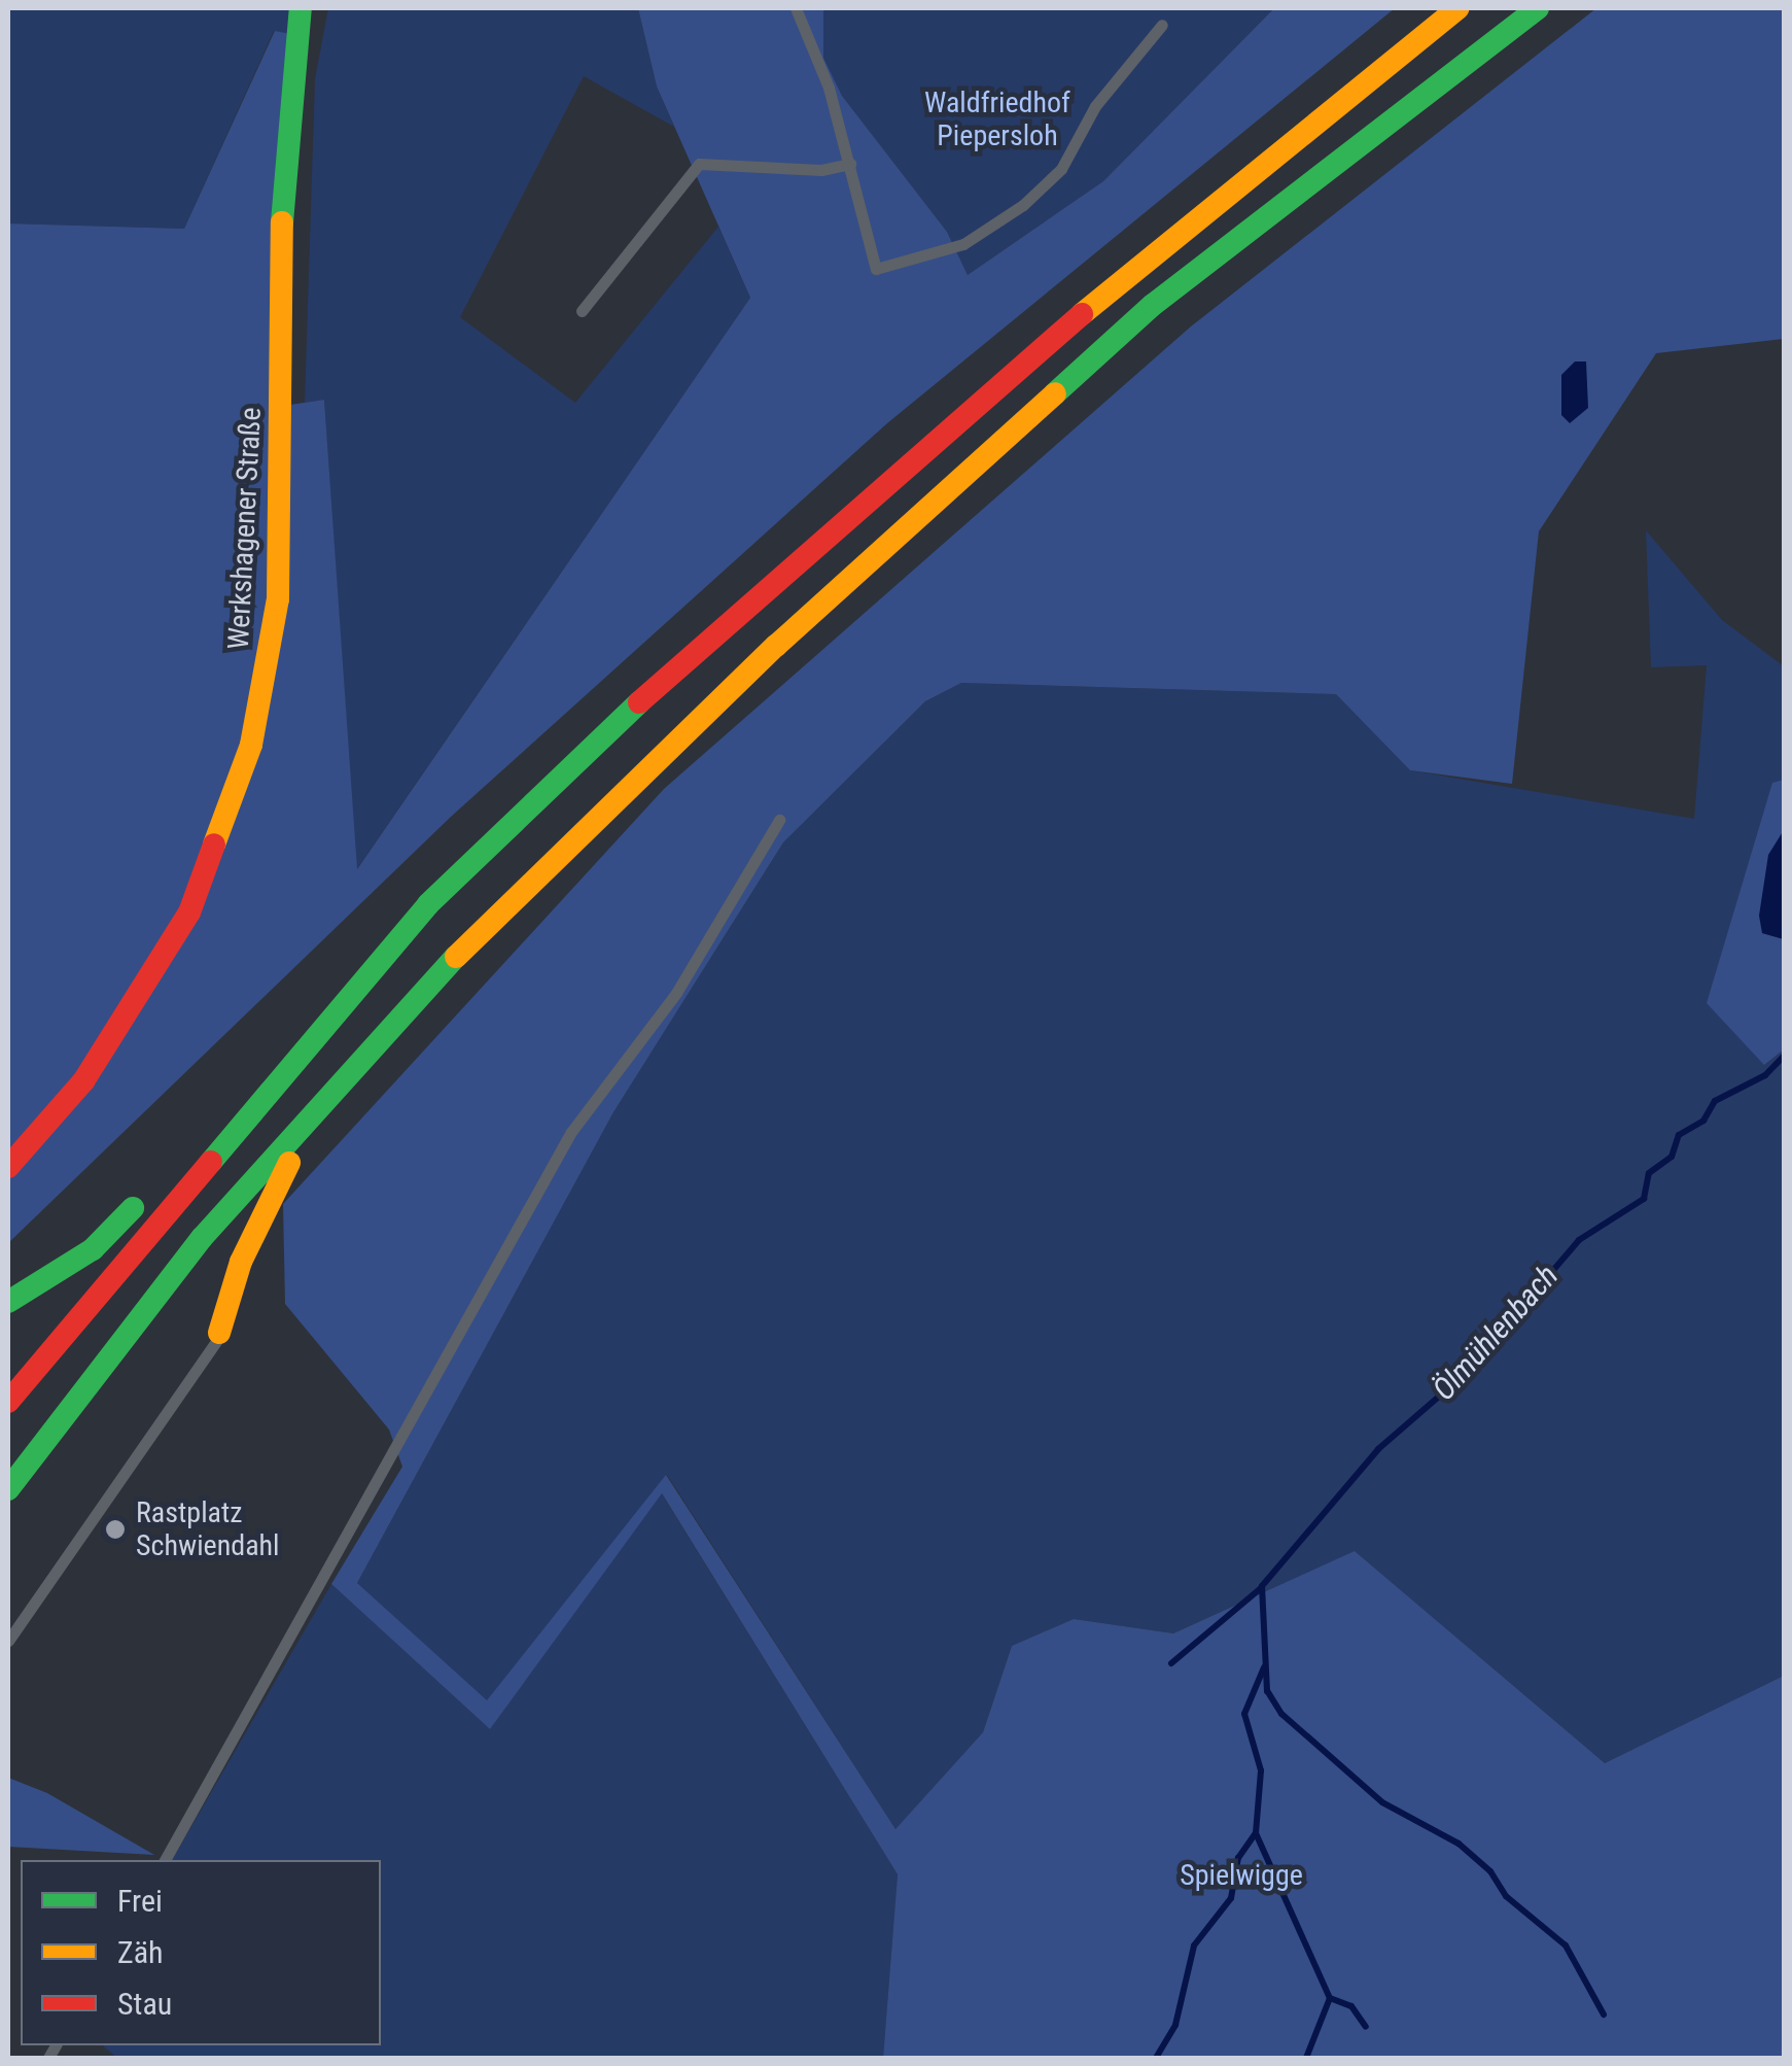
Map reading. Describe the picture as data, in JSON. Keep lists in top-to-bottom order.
{
  "streets": {
    "main road": ["Werkshagener Straße"]
  },
  "water": ["Ölmühlenbach"],
  "parks": ["Waldfriedhof Piepersloh", "Spielwigge"],
  "places": ["Rastplatz Schwiendahl"],
  "legend": ["Frei", "Zäh", "Stau"]
}
